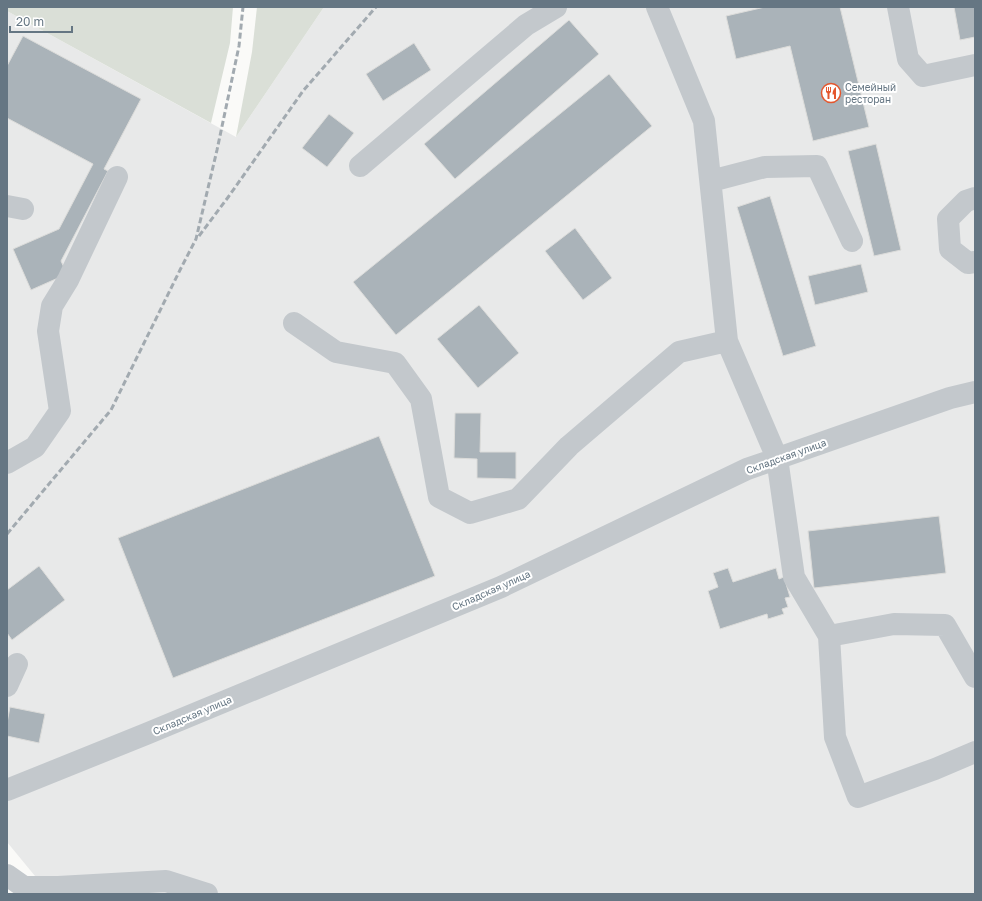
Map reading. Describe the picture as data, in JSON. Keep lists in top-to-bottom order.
{
  "streets": {
    "street": ["Складская улица"]
  },
  "places": {
    "restaurant": ["Семейный ресторан"]
  },
  "scale_bar": "20 m"
}
